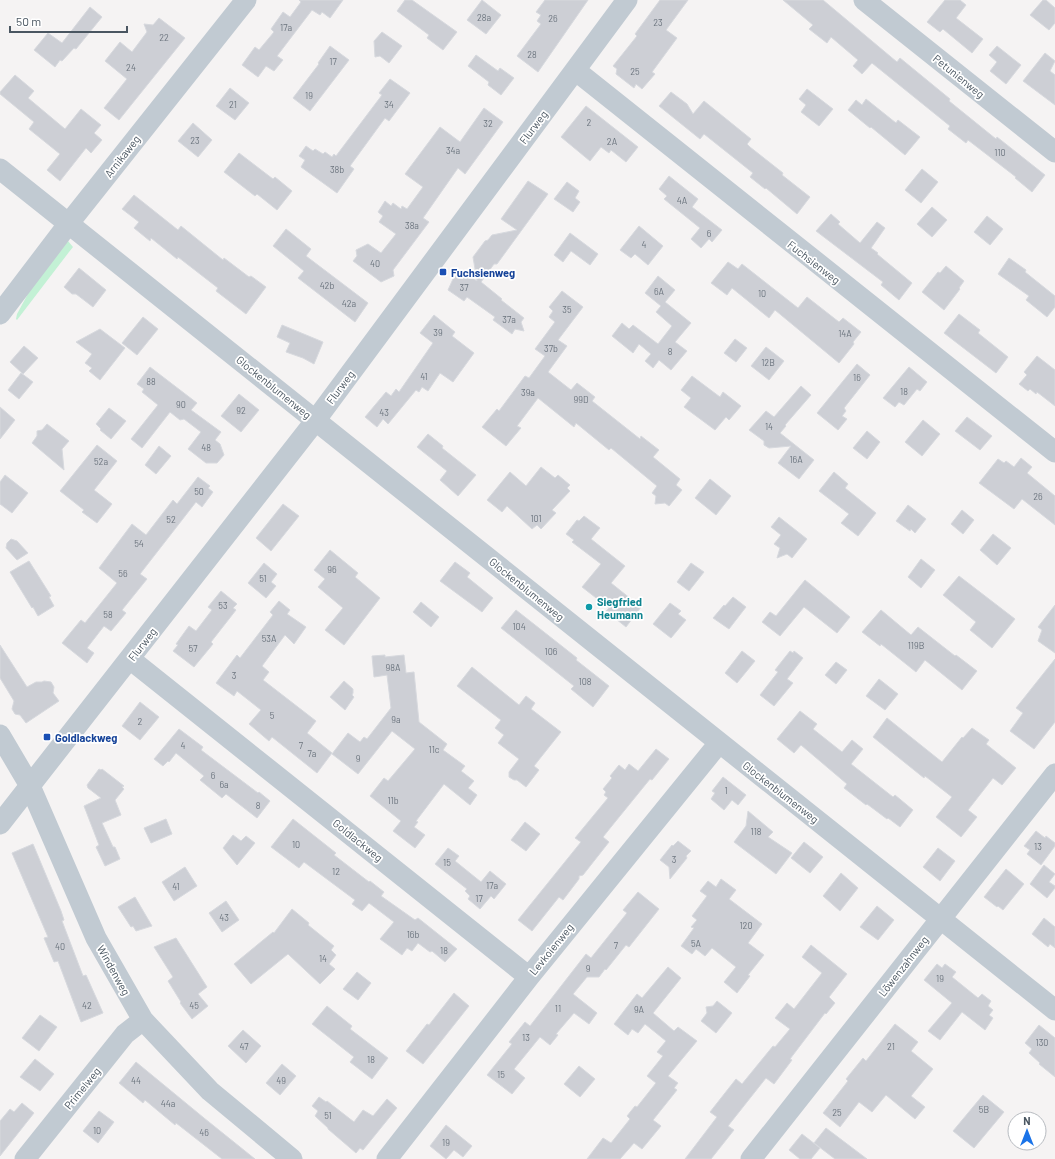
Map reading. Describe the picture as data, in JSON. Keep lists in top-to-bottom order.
{
  "streets": {
    "street": [
      "Petunienweg",
      "Flurweg",
      "Arnikaweg",
      "Fuchsienweg",
      "Glockenblumenweg",
      "Goldlackweg",
      "Levkoienweg",
      "Löwenzahnweg",
      "Windenweg",
      "Primelweg"
    ]
  },
  "crossings": [
    ["Flurweg", "Fuchsienweg"],
    ["Flurweg", "Glockenblumenweg"],
    ["Flurweg", "Goldlackweg"],
    ["Flurweg", "Windenweg"],
    ["Arnikaweg", "Glockenblumenweg"],
    ["Glockenblumenweg", "Levkoienweg"],
    ["Glockenblumenweg", "Löwenzahnweg"],
    ["Goldlackweg", "Levkoienweg"],
    ["Windenweg", "Primelweg"]
  ],
  "places": {
    "transit": ["Fuchsienweg", "Goldlackweg"],
    "other": ["Siegfried Heumann"]
  },
  "house_numbers": [
    "28a",
    "26",
    "23",
    "17a",
    "22",
    "28",
    "17",
    "24",
    "25",
    "19",
    "21",
    "34",
    "2",
    "32",
    "23",
    "2A",
    "34a",
    "110",
    "38b",
    "4A",
    "38a",
    "6",
    "4",
    "40",
    "42b",
    "37",
    "6A",
    "10",
    "42a",
    "35",
    "37a",
    "39",
    "14A",
    "37b",
    "8",
    "12B",
    "41",
    "16",
    "88",
    "18",
    "39a",
    "99D",
    "90",
    "92",
    "43",
    "14",
    "48",
    "16A",
    "52a",
    "50",
    "26",
    "101",
    "52",
    "54",
    "96",
    "56",
    "51",
    "53",
    "58",
    "104",
    "53A",
    "119B",
    "57",
    "106",
    "98A",
    "3",
    "108",
    "5",
    "9a",
    "2",
    "4",
    "7",
    "11c",
    "7a",
    "9",
    "6",
    "6a",
    "1",
    "11b",
    "8",
    "118",
    "10",
    "13",
    "3",
    "15",
    "12",
    "17a",
    "41",
    "17",
    "43",
    "120",
    "16b",
    "5A",
    "7",
    "40",
    "18",
    "14",
    "9",
    "19",
    "42",
    "45",
    "11",
    "9A",
    "13",
    "130",
    "47",
    "21",
    "18",
    "15",
    "44",
    "49",
    "44a",
    "5B",
    "25",
    "51",
    "10",
    "46",
    "19"
  ],
  "scale_bar": "50 m",
  "north": "top"
}
